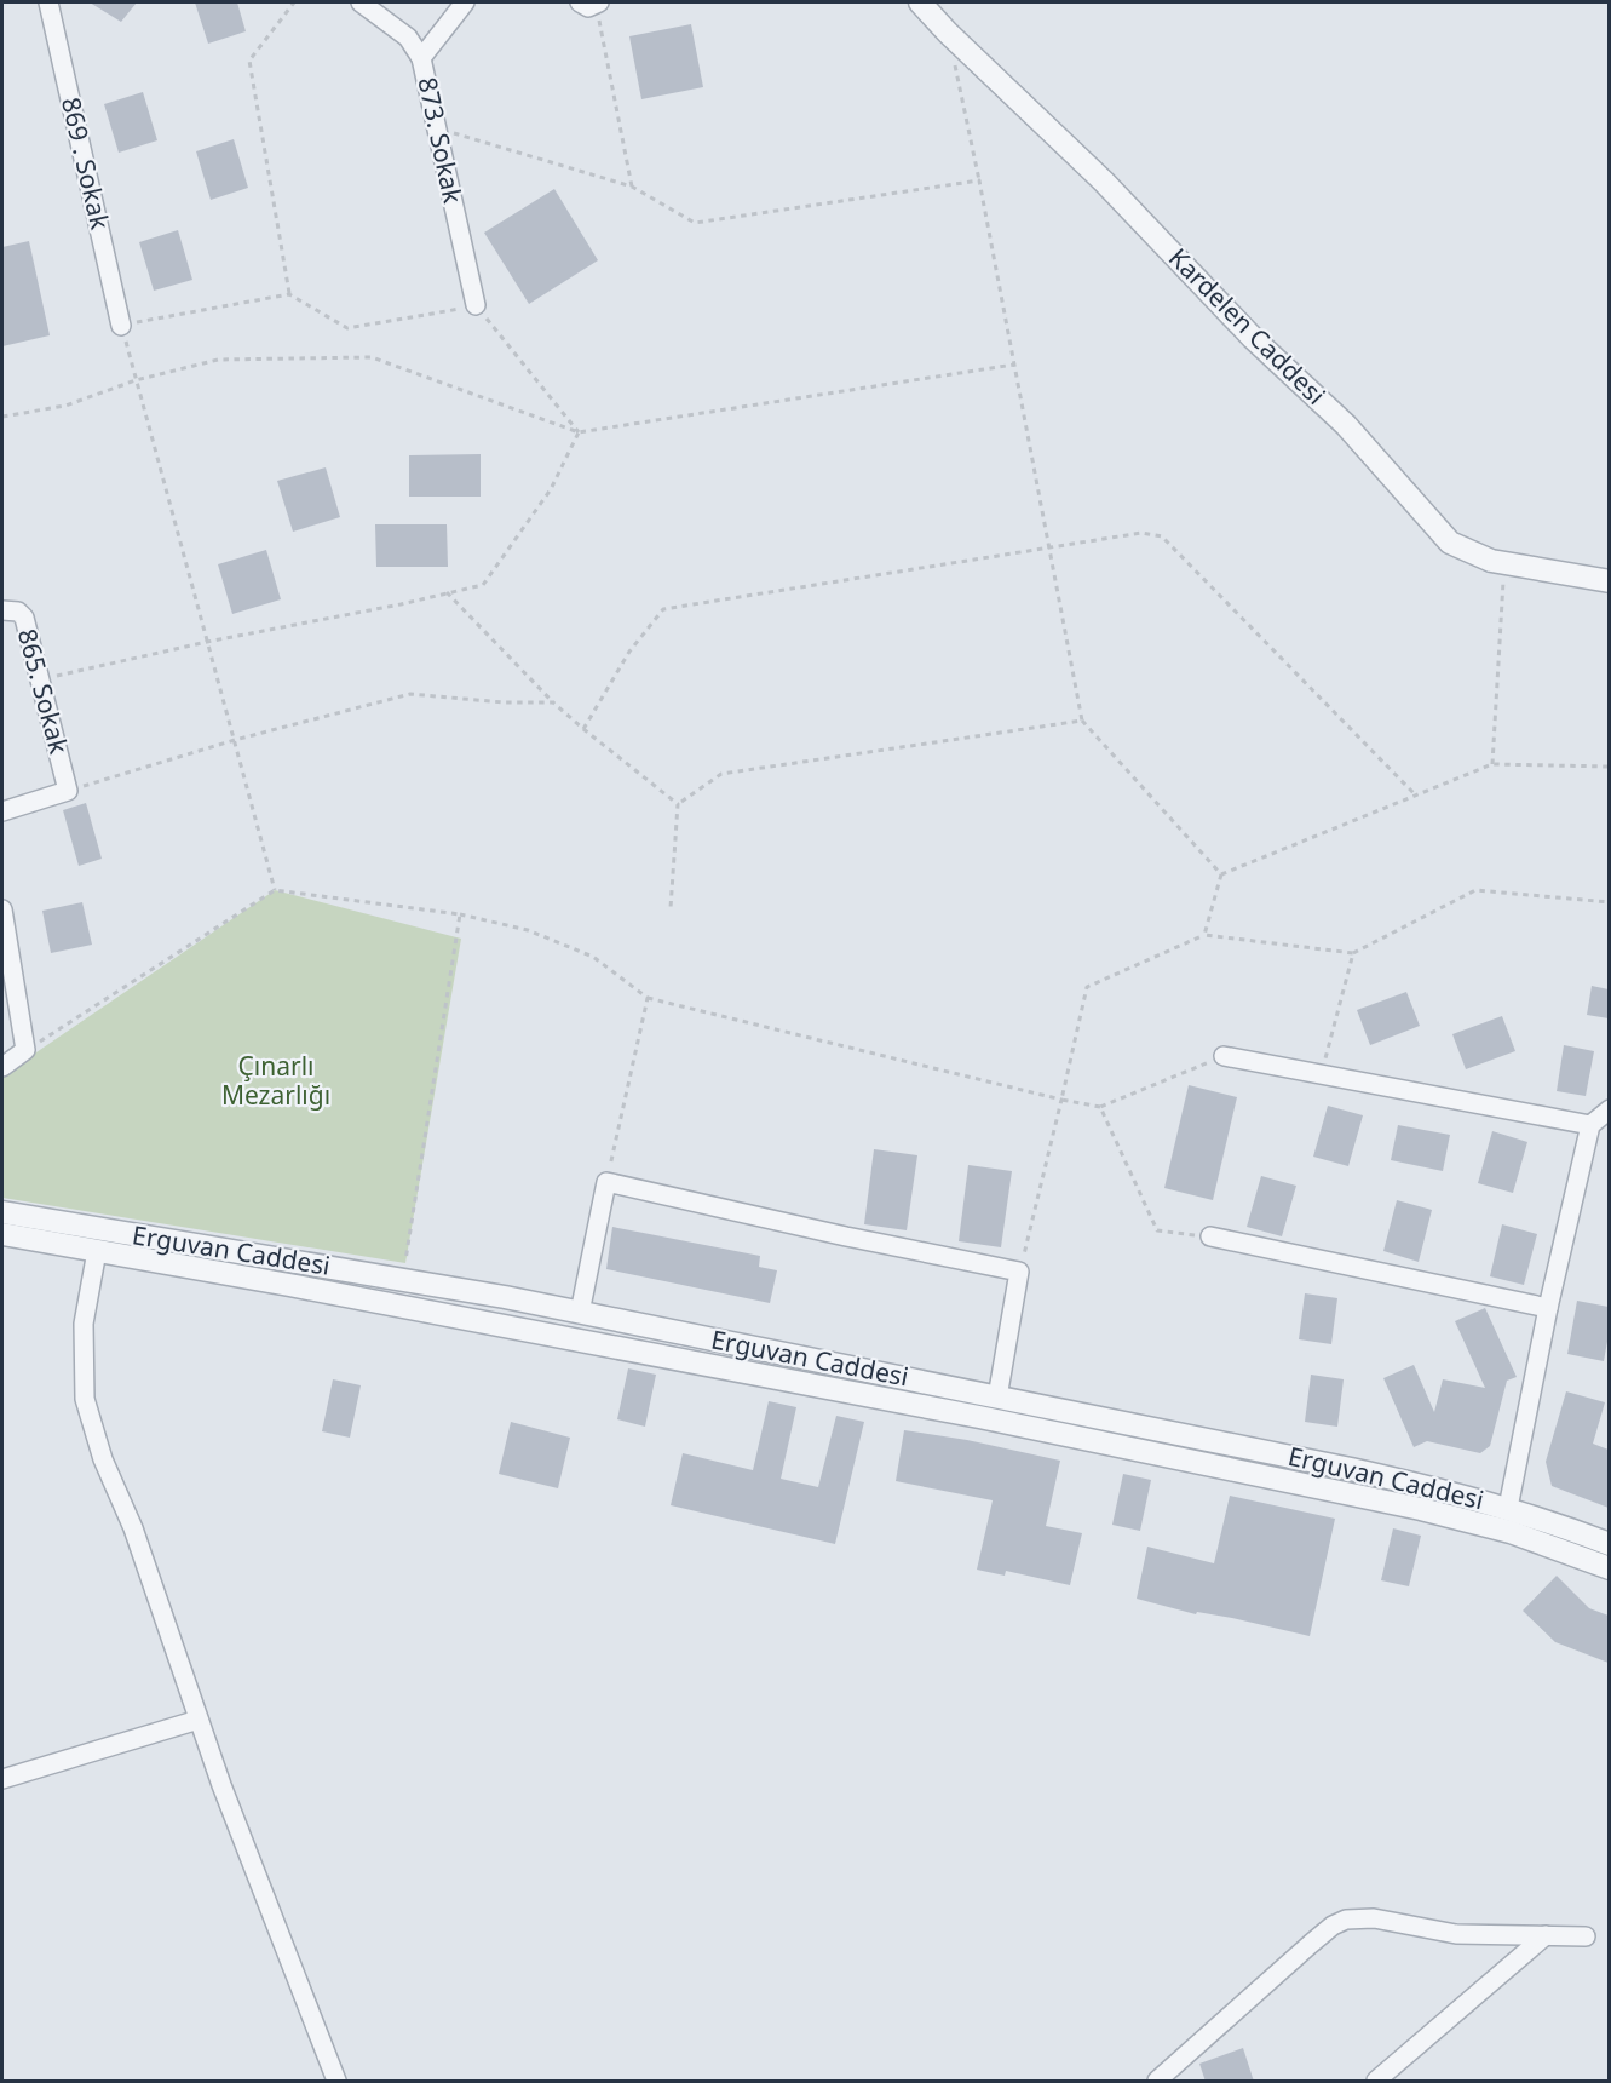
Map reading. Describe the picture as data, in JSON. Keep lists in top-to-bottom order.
{
  "streets": {
    "street": [
      "873. Sokak",
      "869 . Sokak",
      "Kardelen Caddesi",
      "865. Sokak",
      "Erguvan Caddesi"
    ]
  },
  "parks": ["Çınarlı Mezarlığı"]
}
